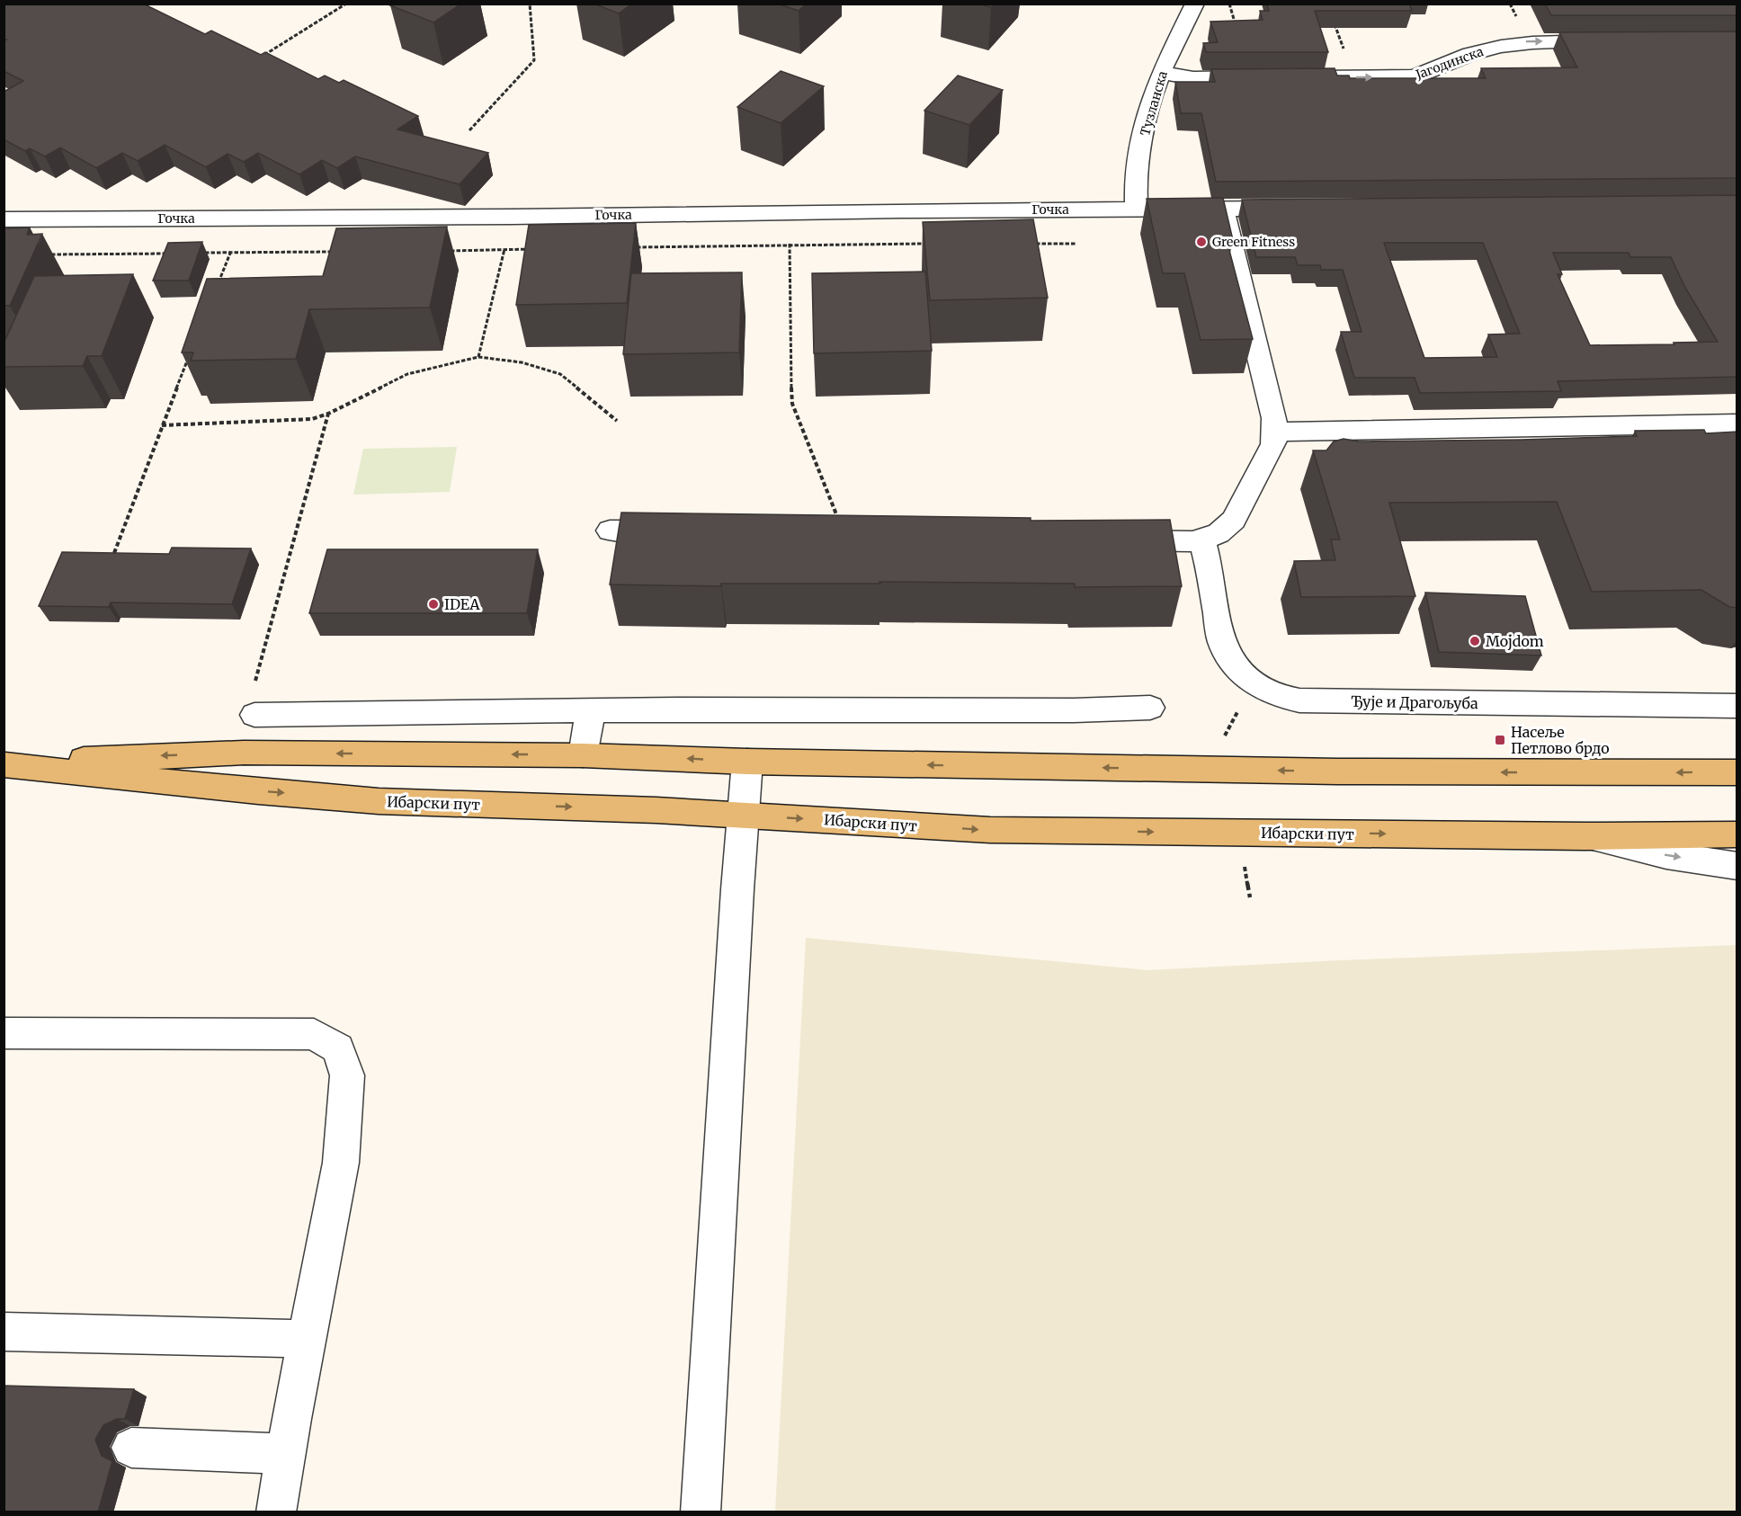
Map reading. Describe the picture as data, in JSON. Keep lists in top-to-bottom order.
{
  "streets": {
    "main road": ["Ибарски пут"],
    "street": [
      "Јагодинска",
      "Тузланска",
      "Гочка",
      "Ђује и Драгољуба"
    ]
  },
  "crossings": [
    ["Тузланска", "Гочка"]
  ],
  "one_way": ["Јагодинска"],
  "places": {
    "other": ["Green Fitness", "IDEA", "Mojdom"],
    "transit": ["Насеље Петлово брдо"]
  }
}
